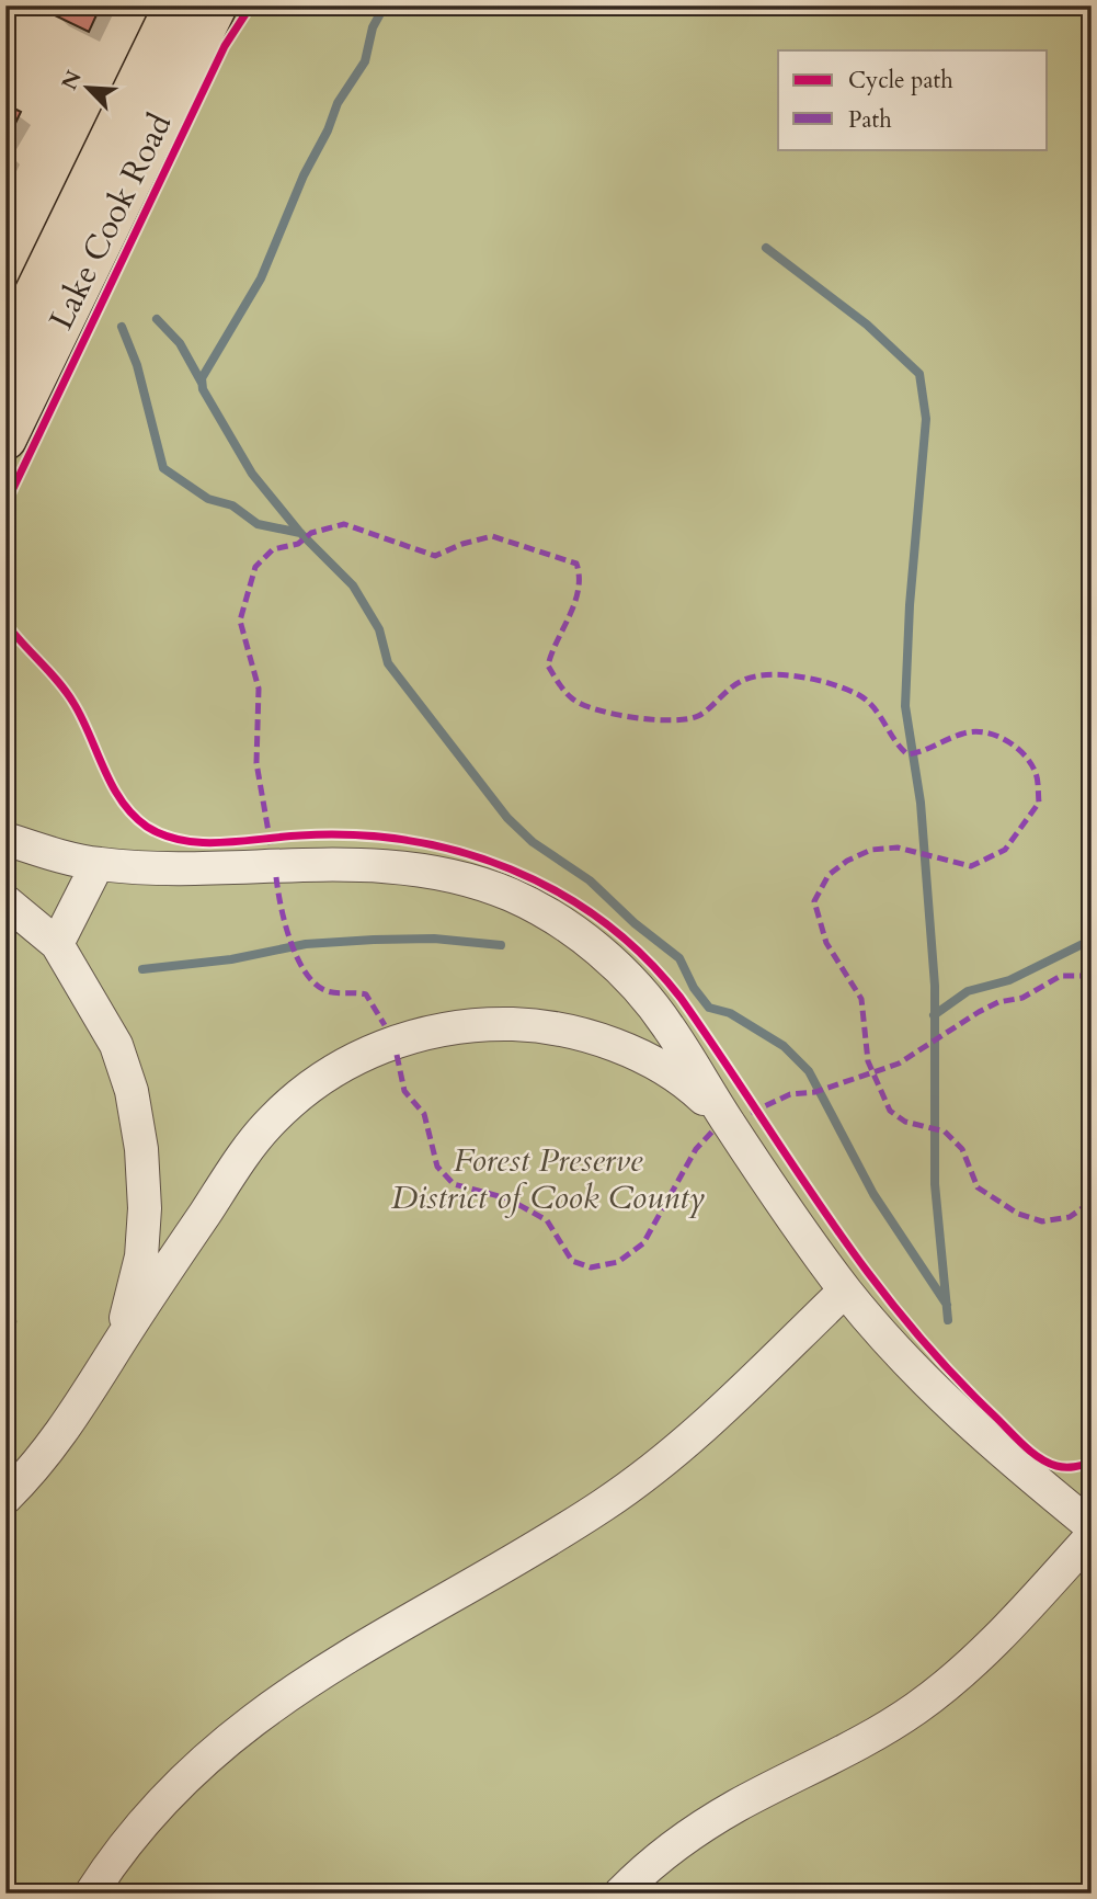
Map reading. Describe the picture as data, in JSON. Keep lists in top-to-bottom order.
{
  "streets": {
    "main road": ["Lake Cook Road"]
  },
  "parks": ["Forest Preserve District of Cook County"],
  "legend": ["Cycle path", "Path"],
  "north": "top left"
}
